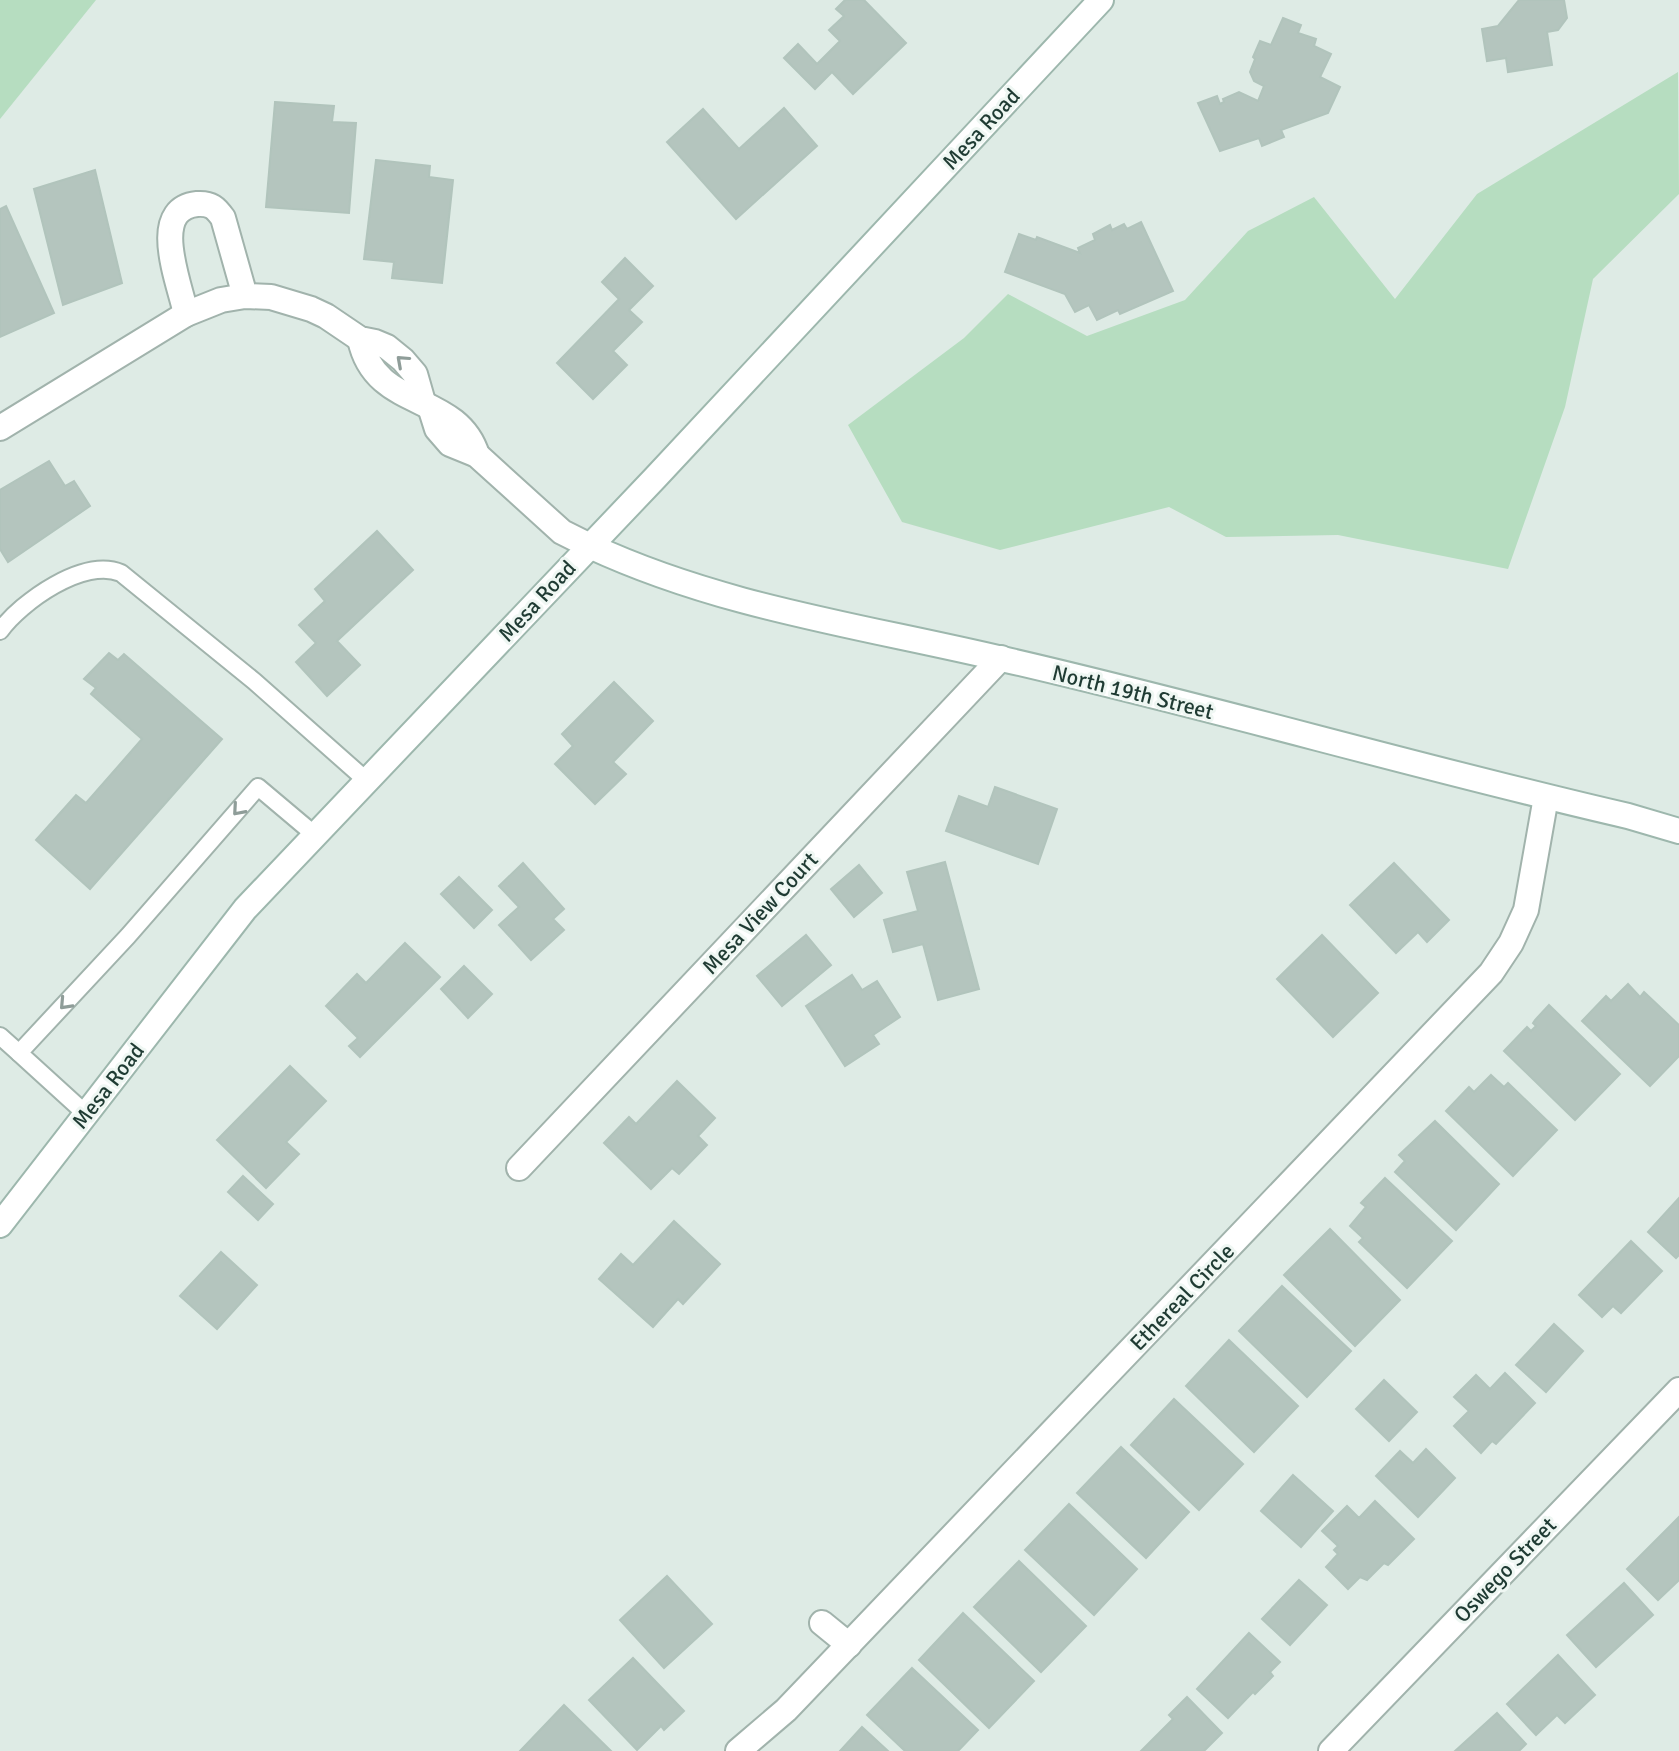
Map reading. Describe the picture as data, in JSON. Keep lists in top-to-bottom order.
{
  "streets": {
    "street": [
      "Mesa Road",
      "North 19th Street",
      "Mesa View Court",
      "Ethereal Circle",
      "Oswego Street"
    ]
  },
  "crossings": [
    ["Mesa Road", "North 19th Street"],
    ["North 19th Street", "Mesa View Court"],
    ["North 19th Street", "Ethereal Circle"]
  ]
}
